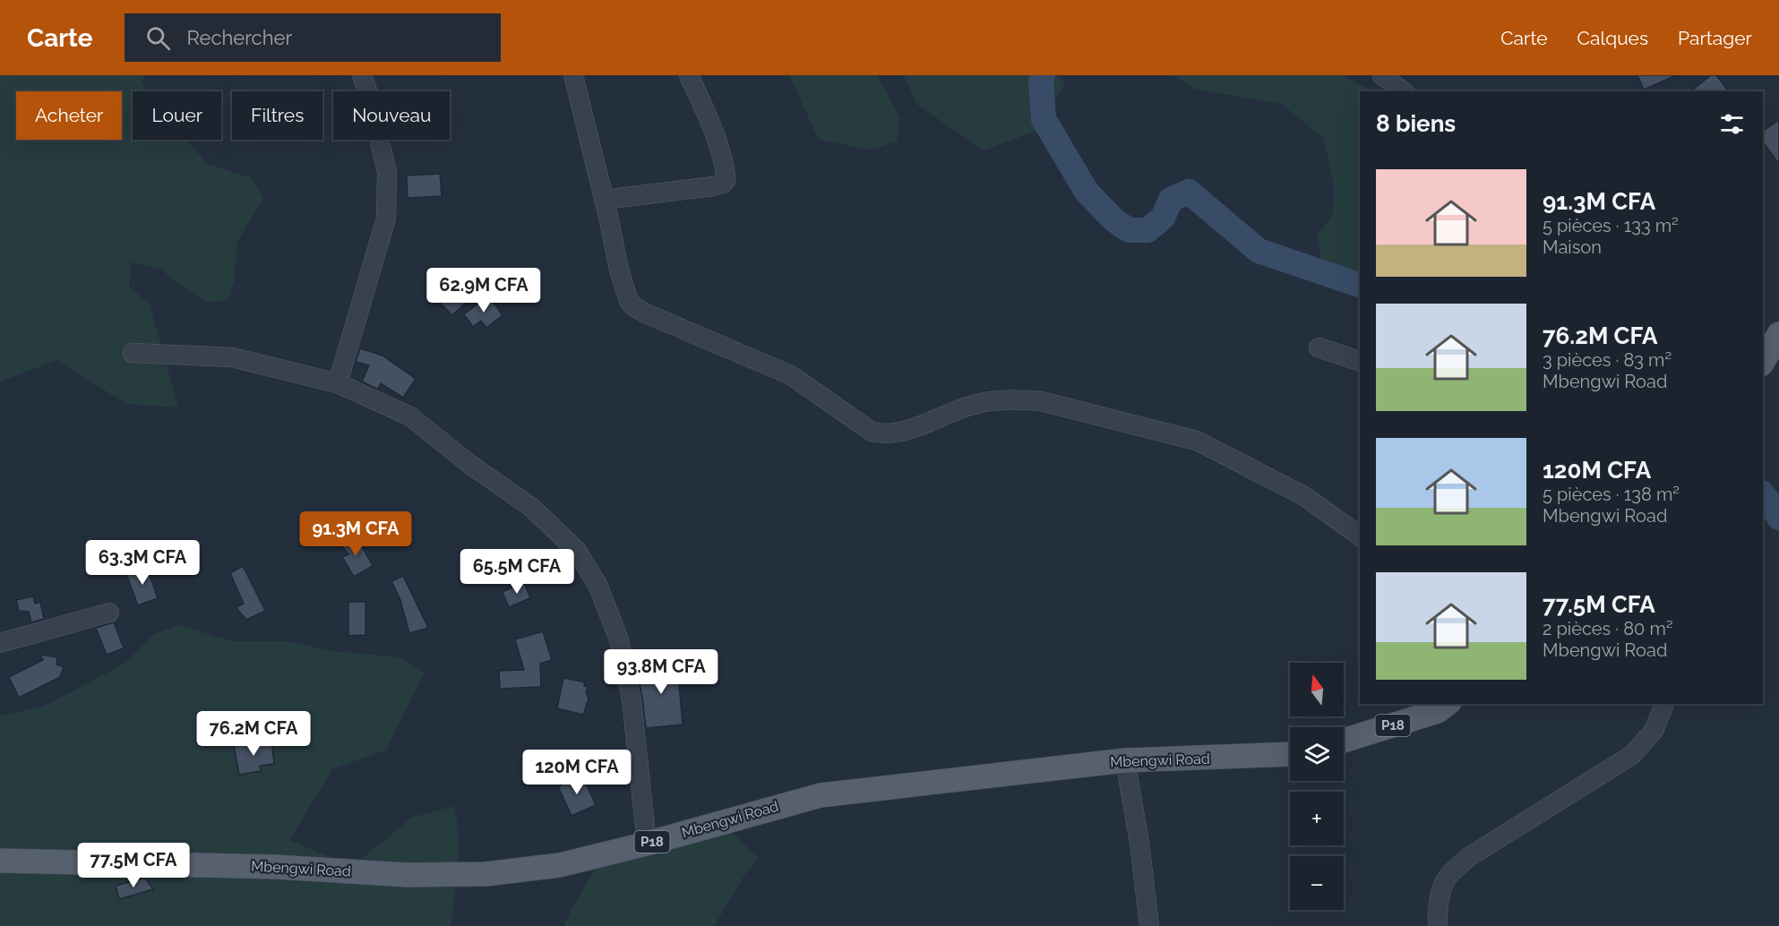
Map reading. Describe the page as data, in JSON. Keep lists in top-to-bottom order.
{
  "streets": {
    "main road": ["P18", "Mbengwi Road"]
  },
  "north": "top",
  "page": {
    "header": "Carte",
    "search": "Rechercher",
    "nav": ["Carte", "Calques", "Partager"],
    "chip": [
      "Acheter",
      "Louer",
      "Filtres",
      "Nouveau"
    ],
    "heading": "8 biens",
    "list": [
      {
        "name": "91.3M CFA",
        "note": "5 pièces · 133 m² · Maison"
      },
      {
        "name": "76.2M CFA",
        "note": "3 pièces · 83 m² · Mbengwi Road"
      },
      {
        "name": "120M CFA",
        "note": "5 pièces · 138 m² · Mbengwi Road"
      },
      {
        "name": "77.5M CFA",
        "note": "2 pièces · 80 m² · Mbengwi Road"
      }
    ],
    "price": [
      "62.9M CFA",
      "91.3M CFA",
      "63.3M CFA",
      "65.5M CFA",
      "93.8M CFA",
      "76.2M CFA",
      "120M CFA",
      "77.5M CFA"
    ],
    "map_buttons": ["+", "−"]
  }
}
